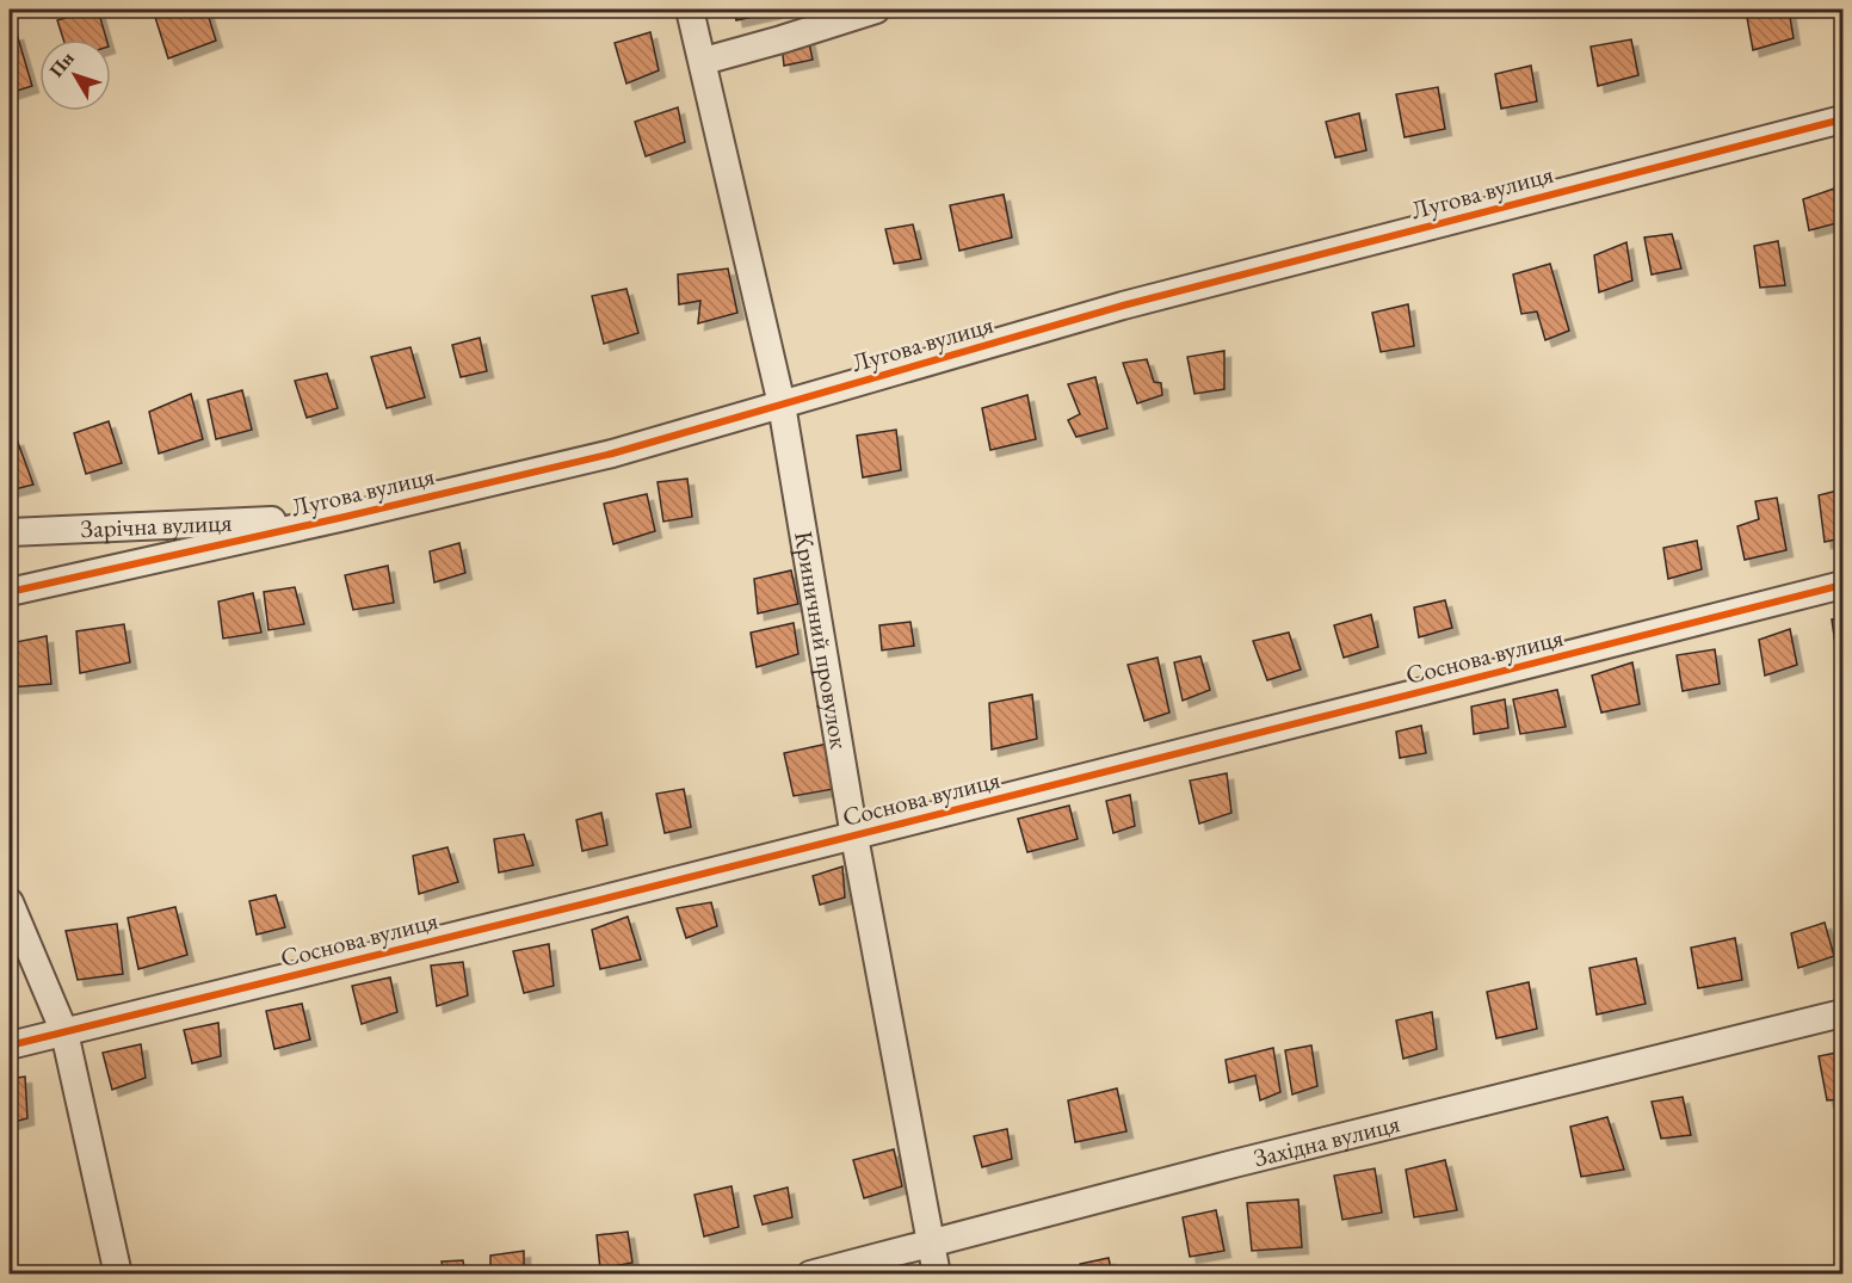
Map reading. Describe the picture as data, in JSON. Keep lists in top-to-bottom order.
{
  "streets": {
    "street": [
      "Лугова вулиця",
      "Зарічна вулиця",
      "Криничний провулок",
      "Соснова вулиця",
      "Західна вулиця"
    ]
  },
  "crossings": [
    ["Лугова вулиця", "Зарічна вулиця"],
    ["Лугова вулиця", "Криничний провулок"],
    ["Криничний провулок", "Соснова вулиця"],
    ["Криничний провулок", "Західна вулиця"]
  ],
  "north": "top left"
}
